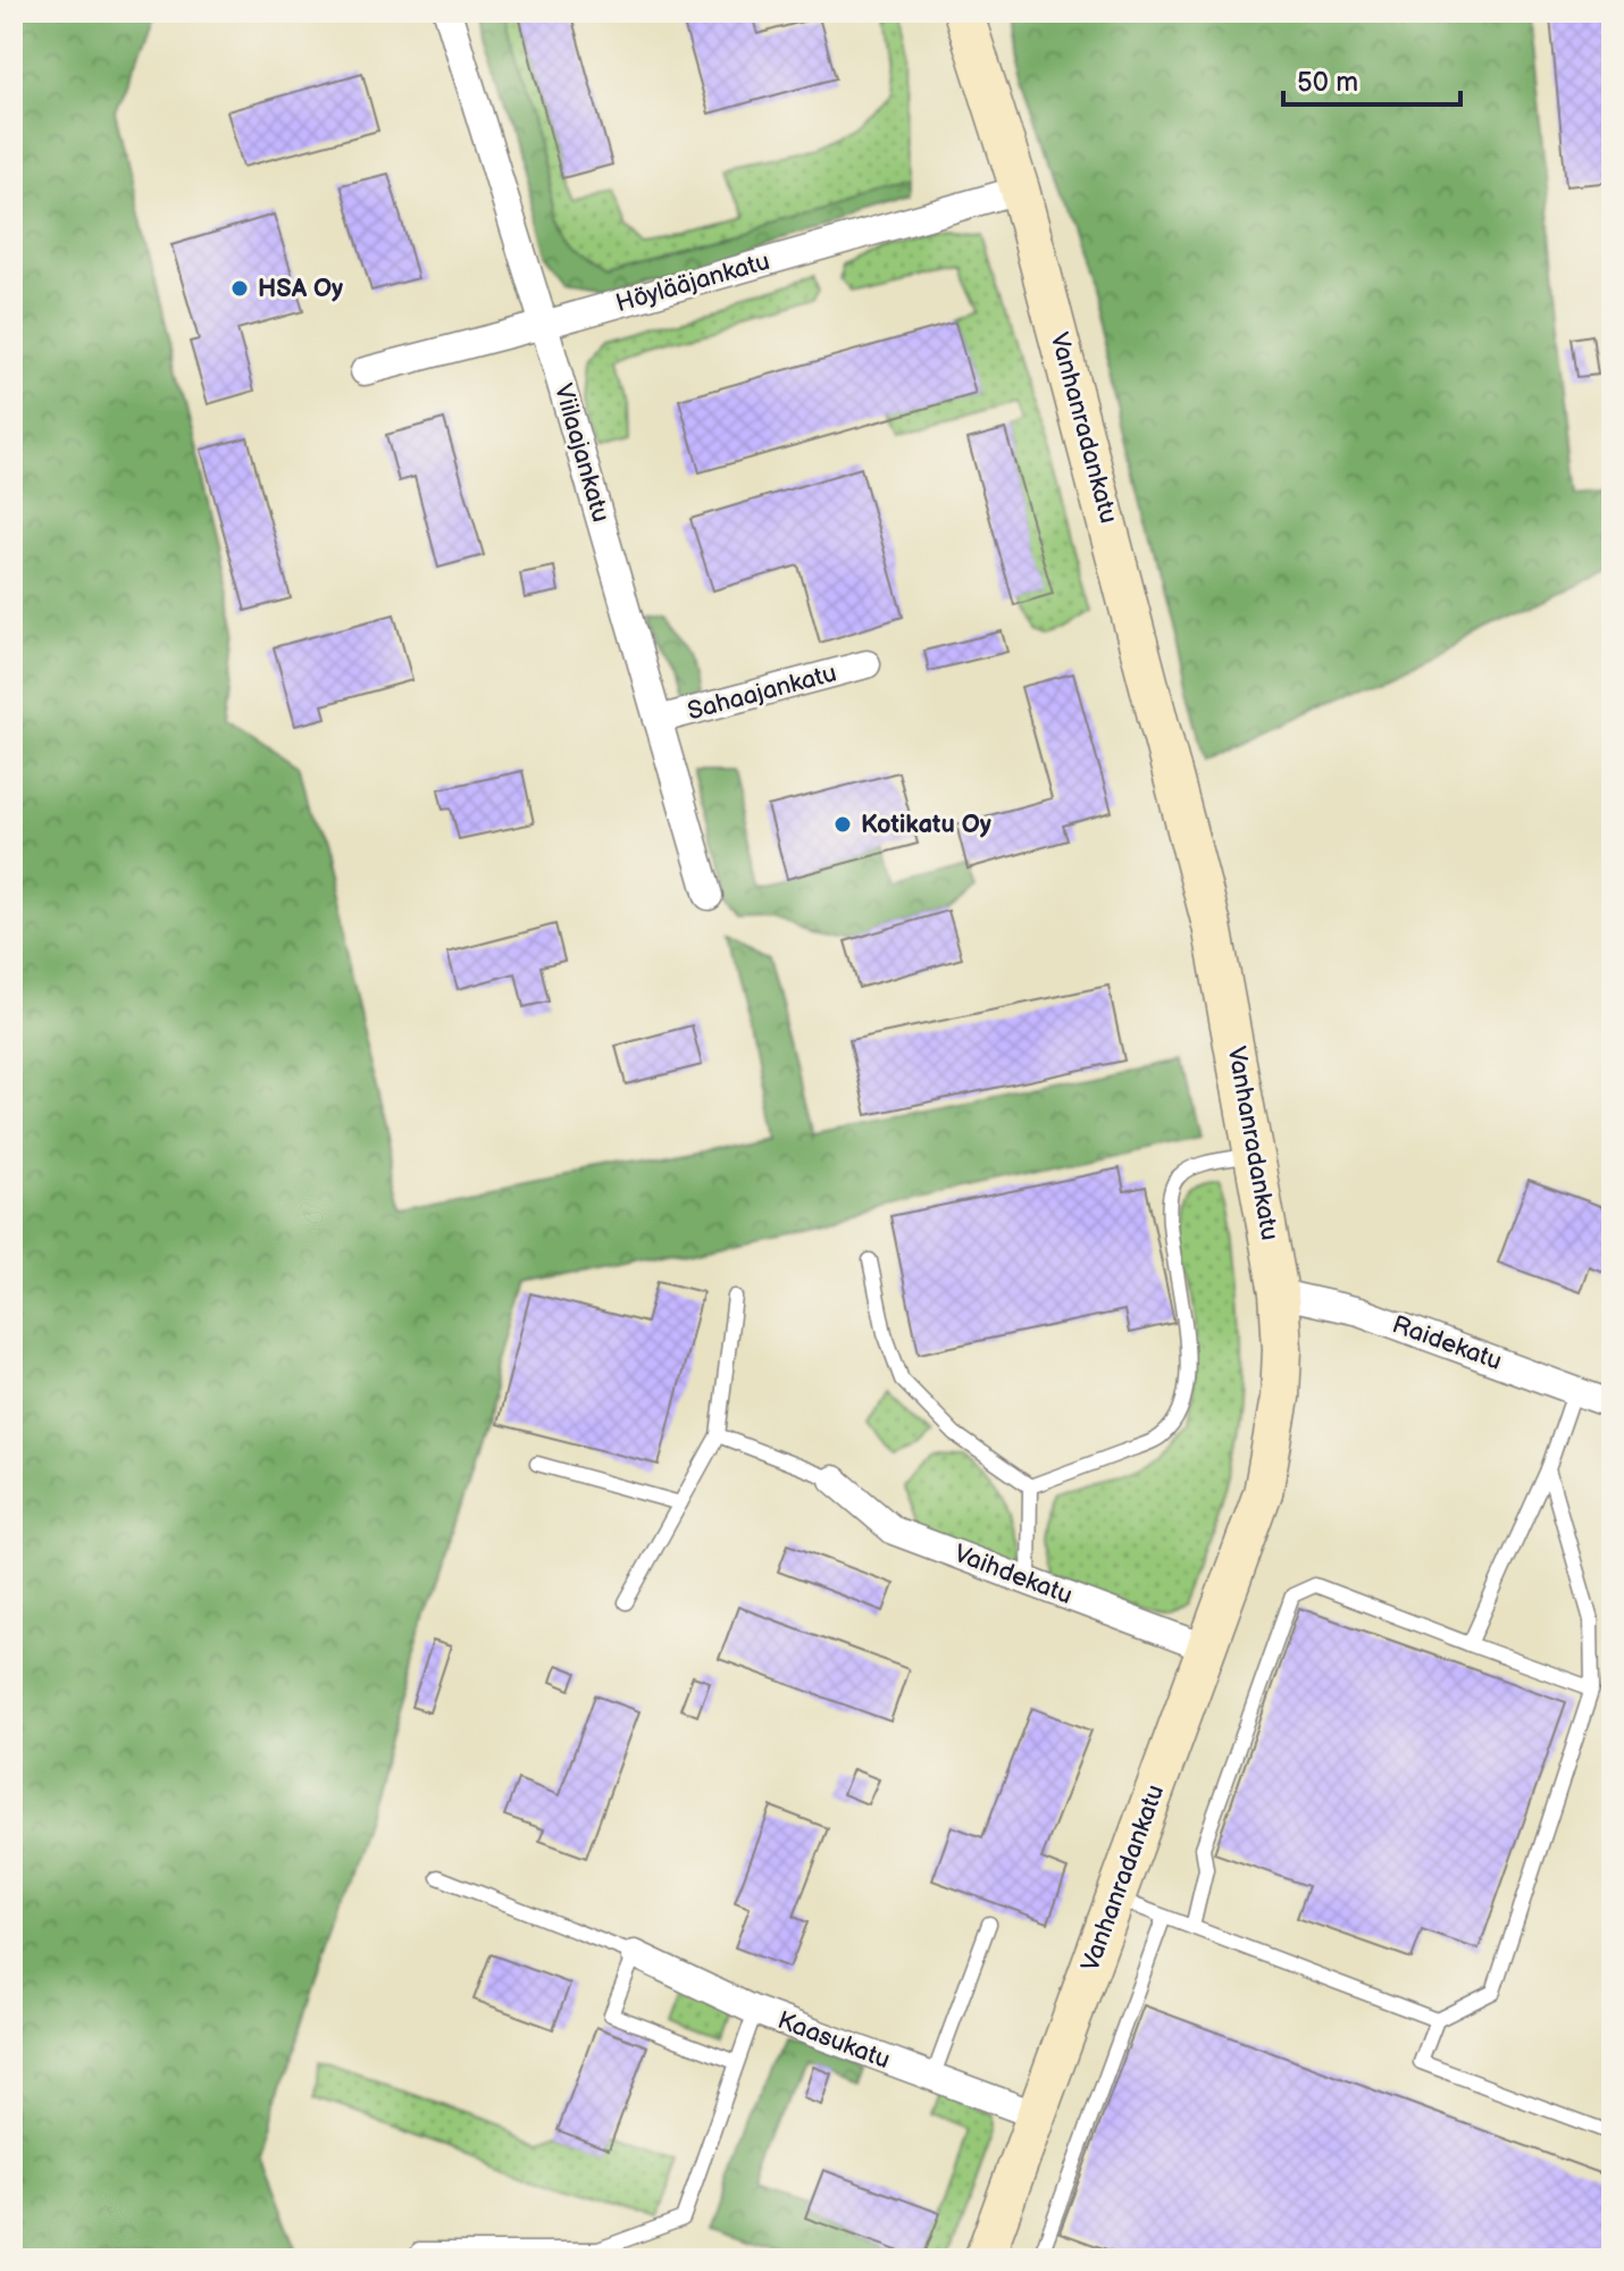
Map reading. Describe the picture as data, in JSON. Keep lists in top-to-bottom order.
{
  "streets": {
    "street": [
      "Höylääjankatu",
      "Vanhanradankatu",
      "Viilaajankatu",
      "Sahaajankatu",
      "Raidekatu",
      "Vaihdekatu",
      "Kaasukatu"
    ]
  },
  "crossings": [
    ["Höylääjankatu", "Vanhanradankatu"],
    ["Höylääjankatu", "Viilaajankatu"],
    ["Vanhanradankatu", "Raidekatu"],
    ["Vanhanradankatu", "Vaihdekatu"],
    ["Vanhanradankatu", "Kaasukatu"],
    ["Viilaajankatu", "Sahaajankatu"]
  ],
  "places": ["HSA Oy", "Kotikatu Oy"],
  "scale_bar": "50 m"
}
